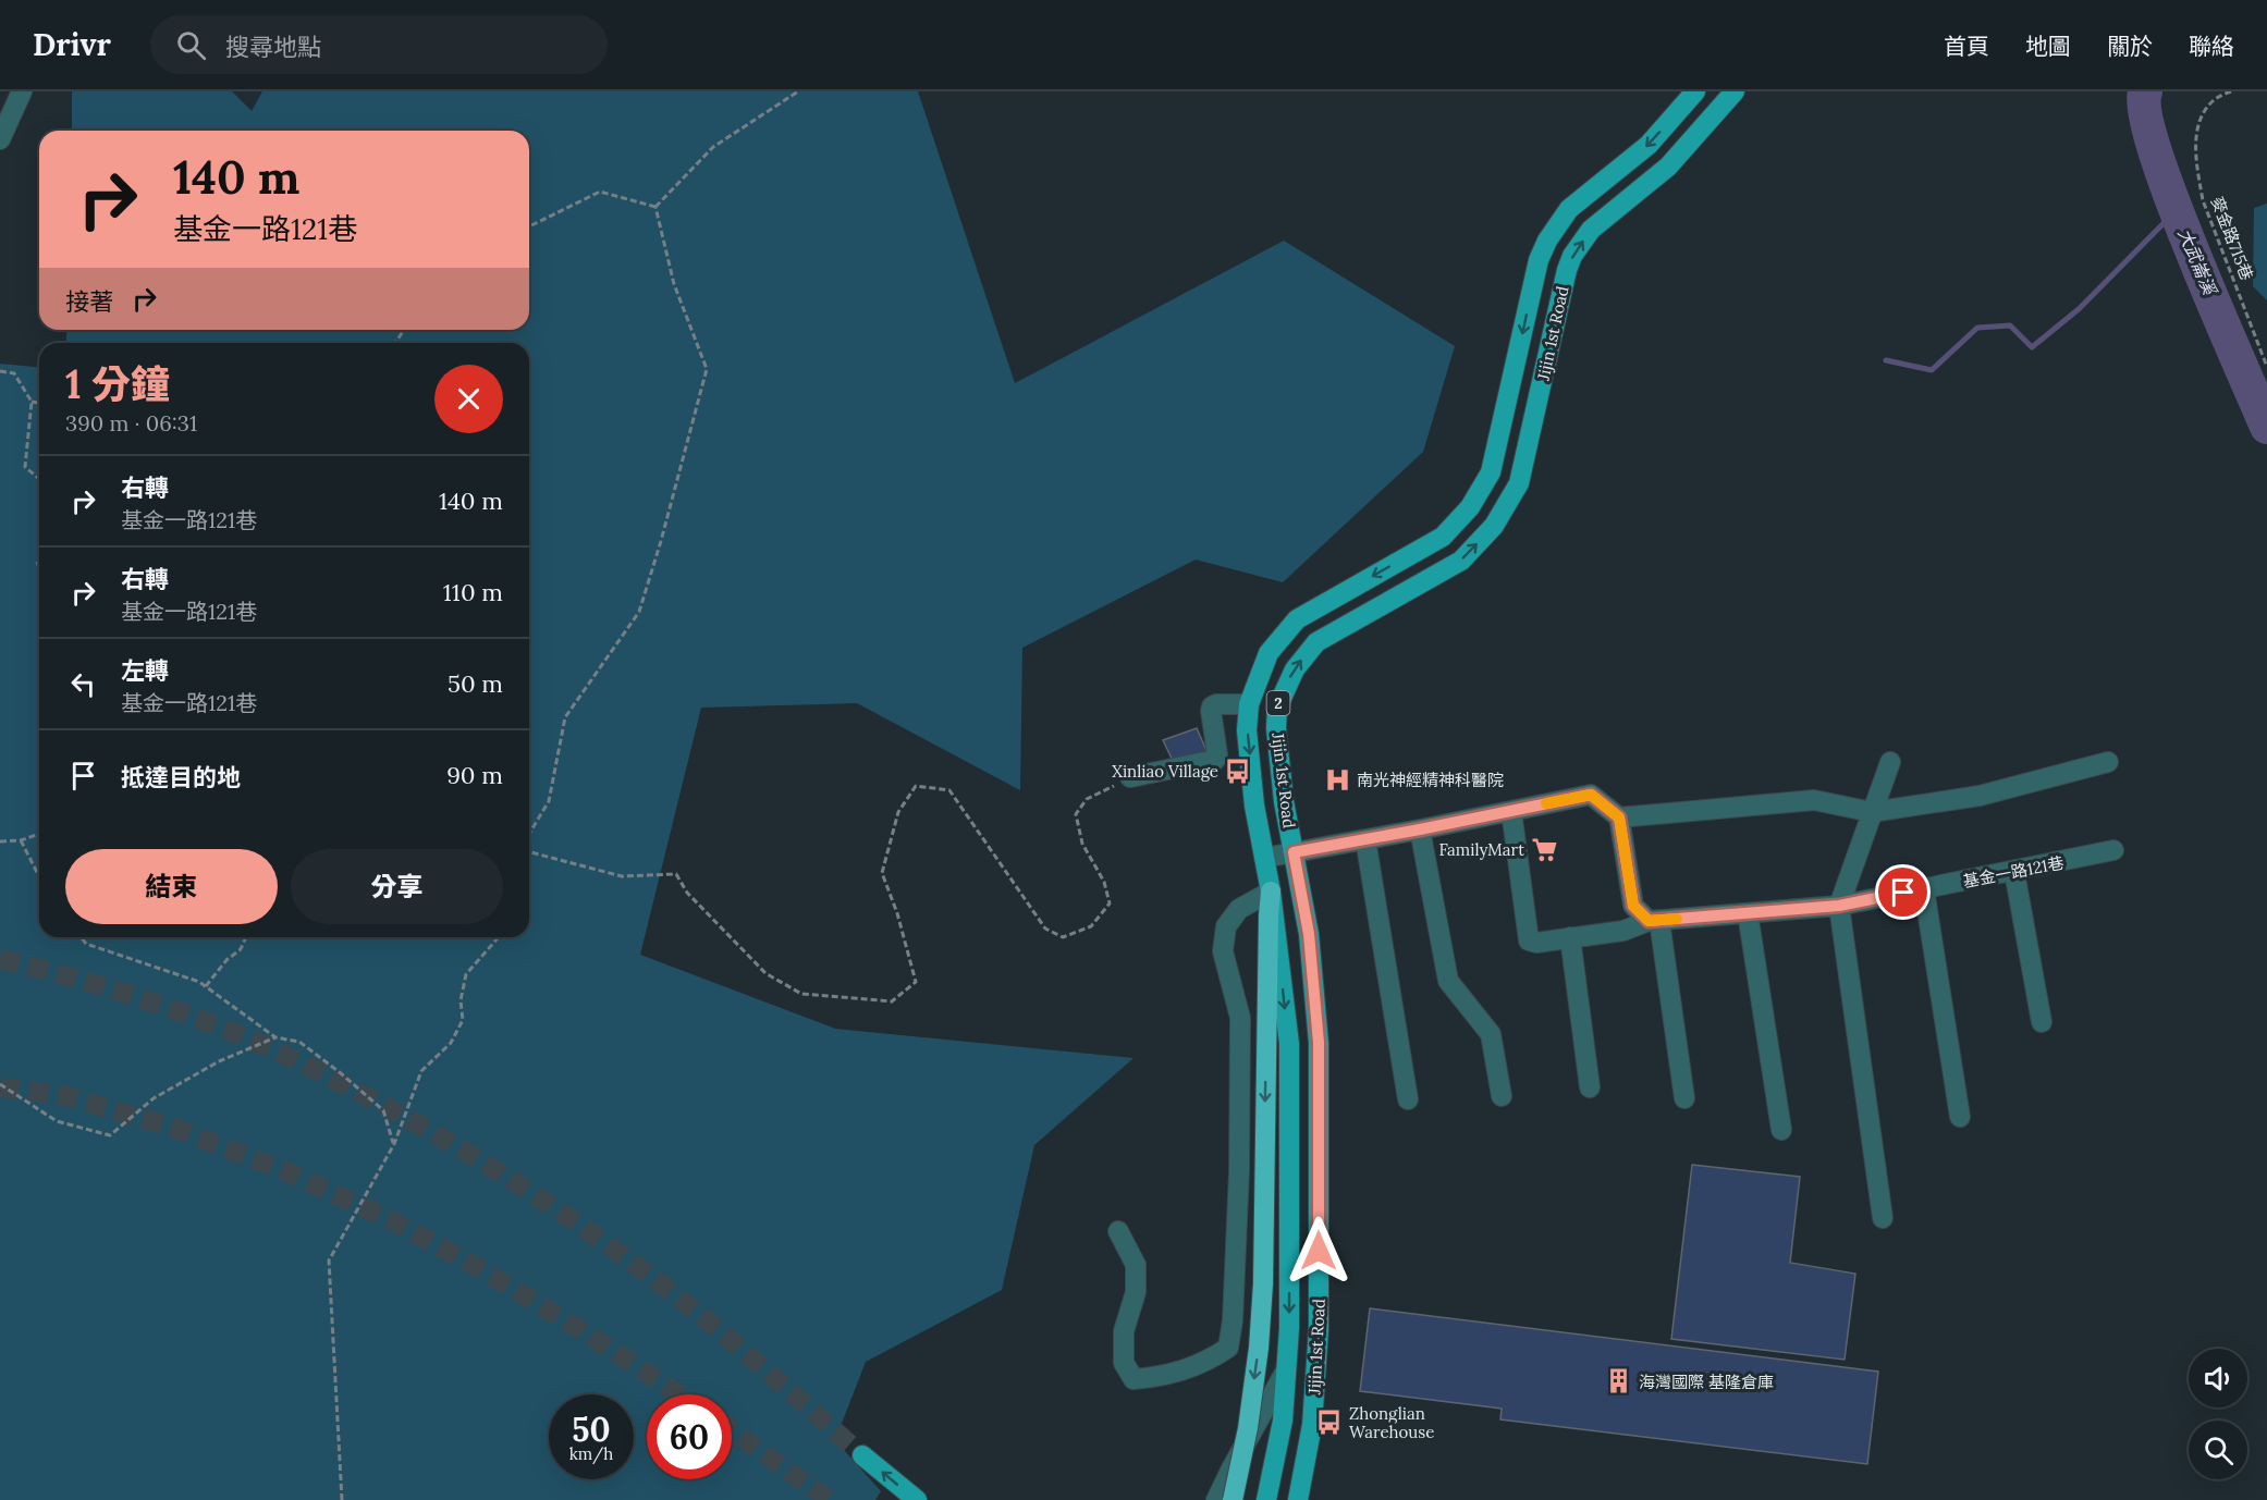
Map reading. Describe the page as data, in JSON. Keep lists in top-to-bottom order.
{
  "streets": {
    "main road": ["Jijin 1st Road", "2"],
    "street": ["基金一路121巷"],
    "path": ["麥金路715巷"]
  },
  "water": ["大武崙溪"],
  "places": {
    "bus stop": ["Xinliao Village", "Zhonglian Warehouse"],
    "hospital": ["南光神經精神科醫院"],
    "supermarket": ["FamilyMart"],
    "building": ["海灣國際 基隆倉庫"]
  },
  "page": {
    "header": "Drivr",
    "search": "搜尋地點",
    "nav": [
      "首頁",
      "地圖",
      "關於",
      "聯絡"
    ],
    "turn": ["140 m", "基金一路121巷"],
    "then": "接著",
    "heading": ["1 分鐘", "390 m · 06:31"],
    "list": [
      {
        "name": "右轉",
        "note": "基金一路121巷",
        "value": "140 m"
      },
      {
        "name": "右轉",
        "note": "基金一路121巷",
        "value": "110 m"
      },
      {
        "name": "左轉",
        "note": "基金一路121巷",
        "value": "50 m"
      },
      {
        "name": "抵達目的地",
        "value": "90 m"
      }
    ],
    "buttons": ["結束", "分享"],
    "speed": "50 km/h",
    "limit": "60"
  }
}
